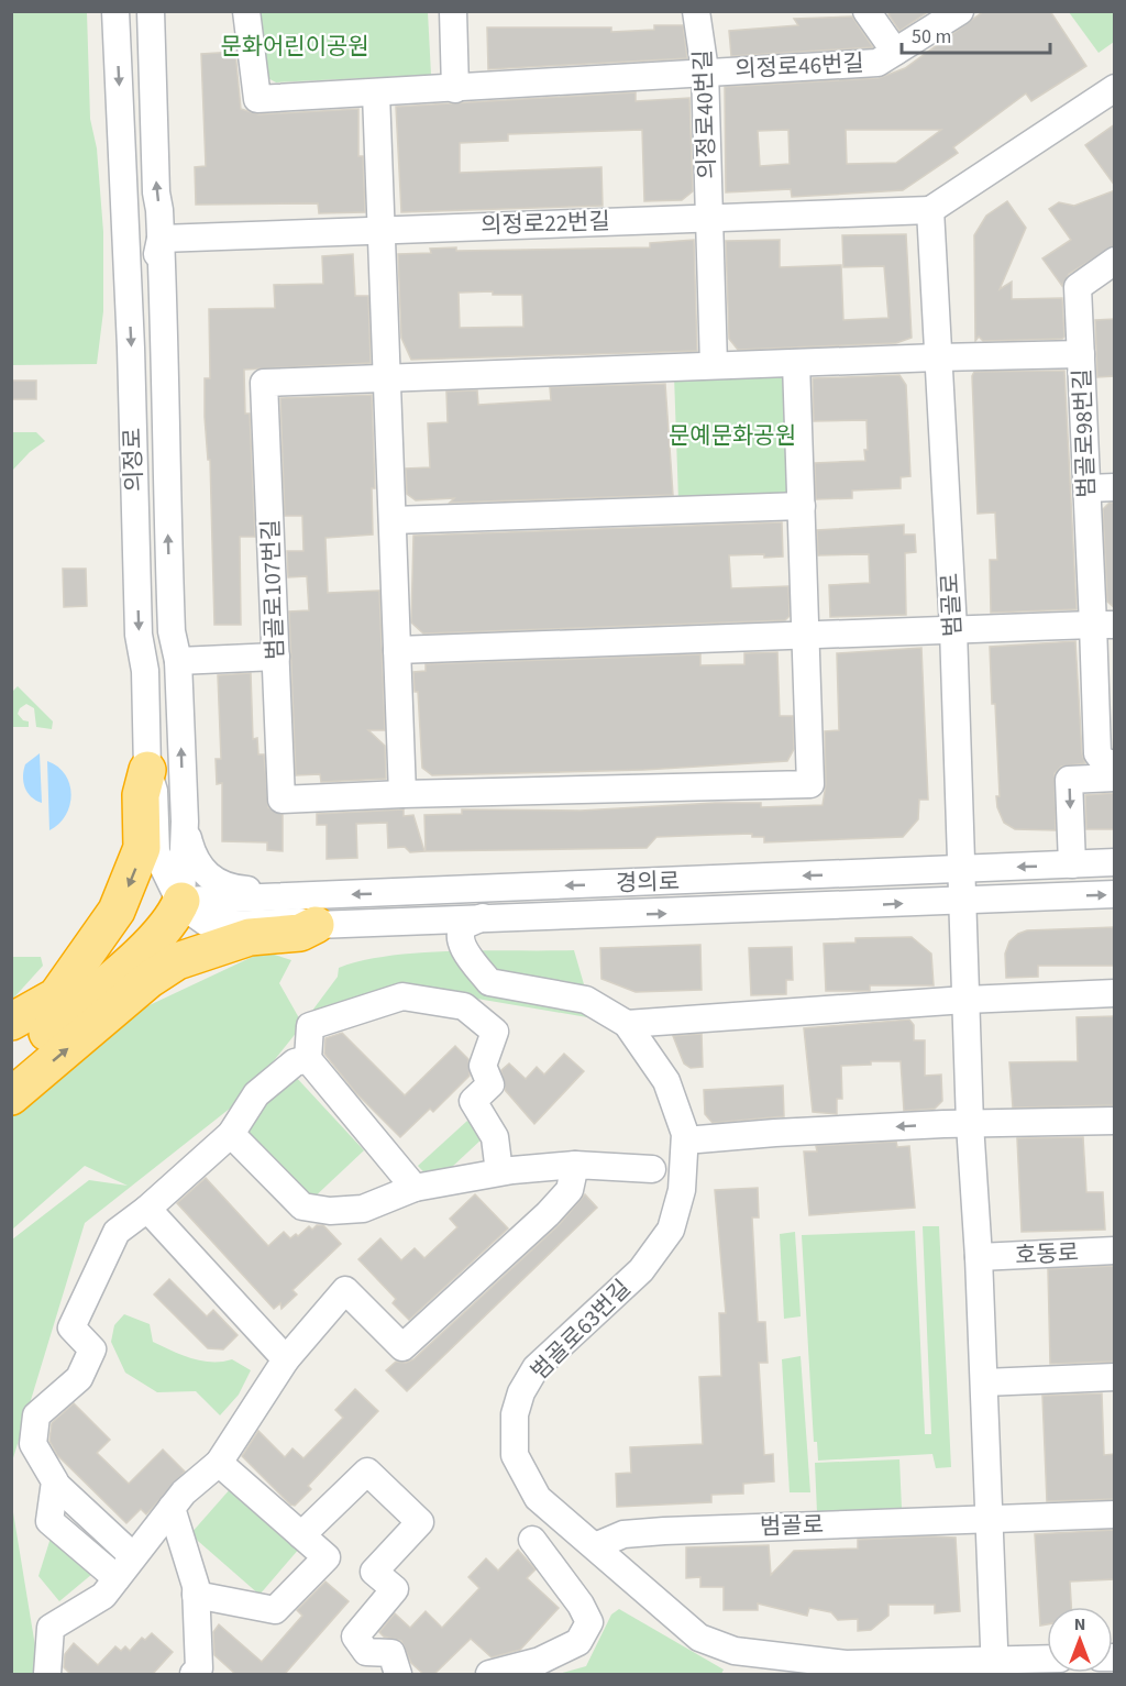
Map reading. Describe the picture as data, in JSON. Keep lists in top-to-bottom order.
{
  "streets": {
    "street": [
      "의정로46번길",
      "의정로40번길",
      "의정로22번길",
      "범골로98번길",
      "의정로",
      "범골로107번길",
      "범골로",
      "경의로",
      "호동로",
      "범골로63번길"
    ]
  },
  "crossings": [
    ["의정로46번길", "의정로40번길"],
    ["의정로40번길", "의정로22번길"],
    ["의정로22번길", "의정로"],
    ["의정로22번길", "범골로"],
    ["범골로98번길", "범골로107번길"],
    ["의정로", "경의로"],
    ["범골로107번길", "범골로"],
    ["범골로", "경의로"],
    ["범골로", "호동로"],
    ["범골로", "범골로63번길"],
    ["경의로", "범골로63번길"]
  ],
  "parks": ["문화어린이공원", "문예문화공원"],
  "scale_bar": "50 m",
  "north": "top"
}
